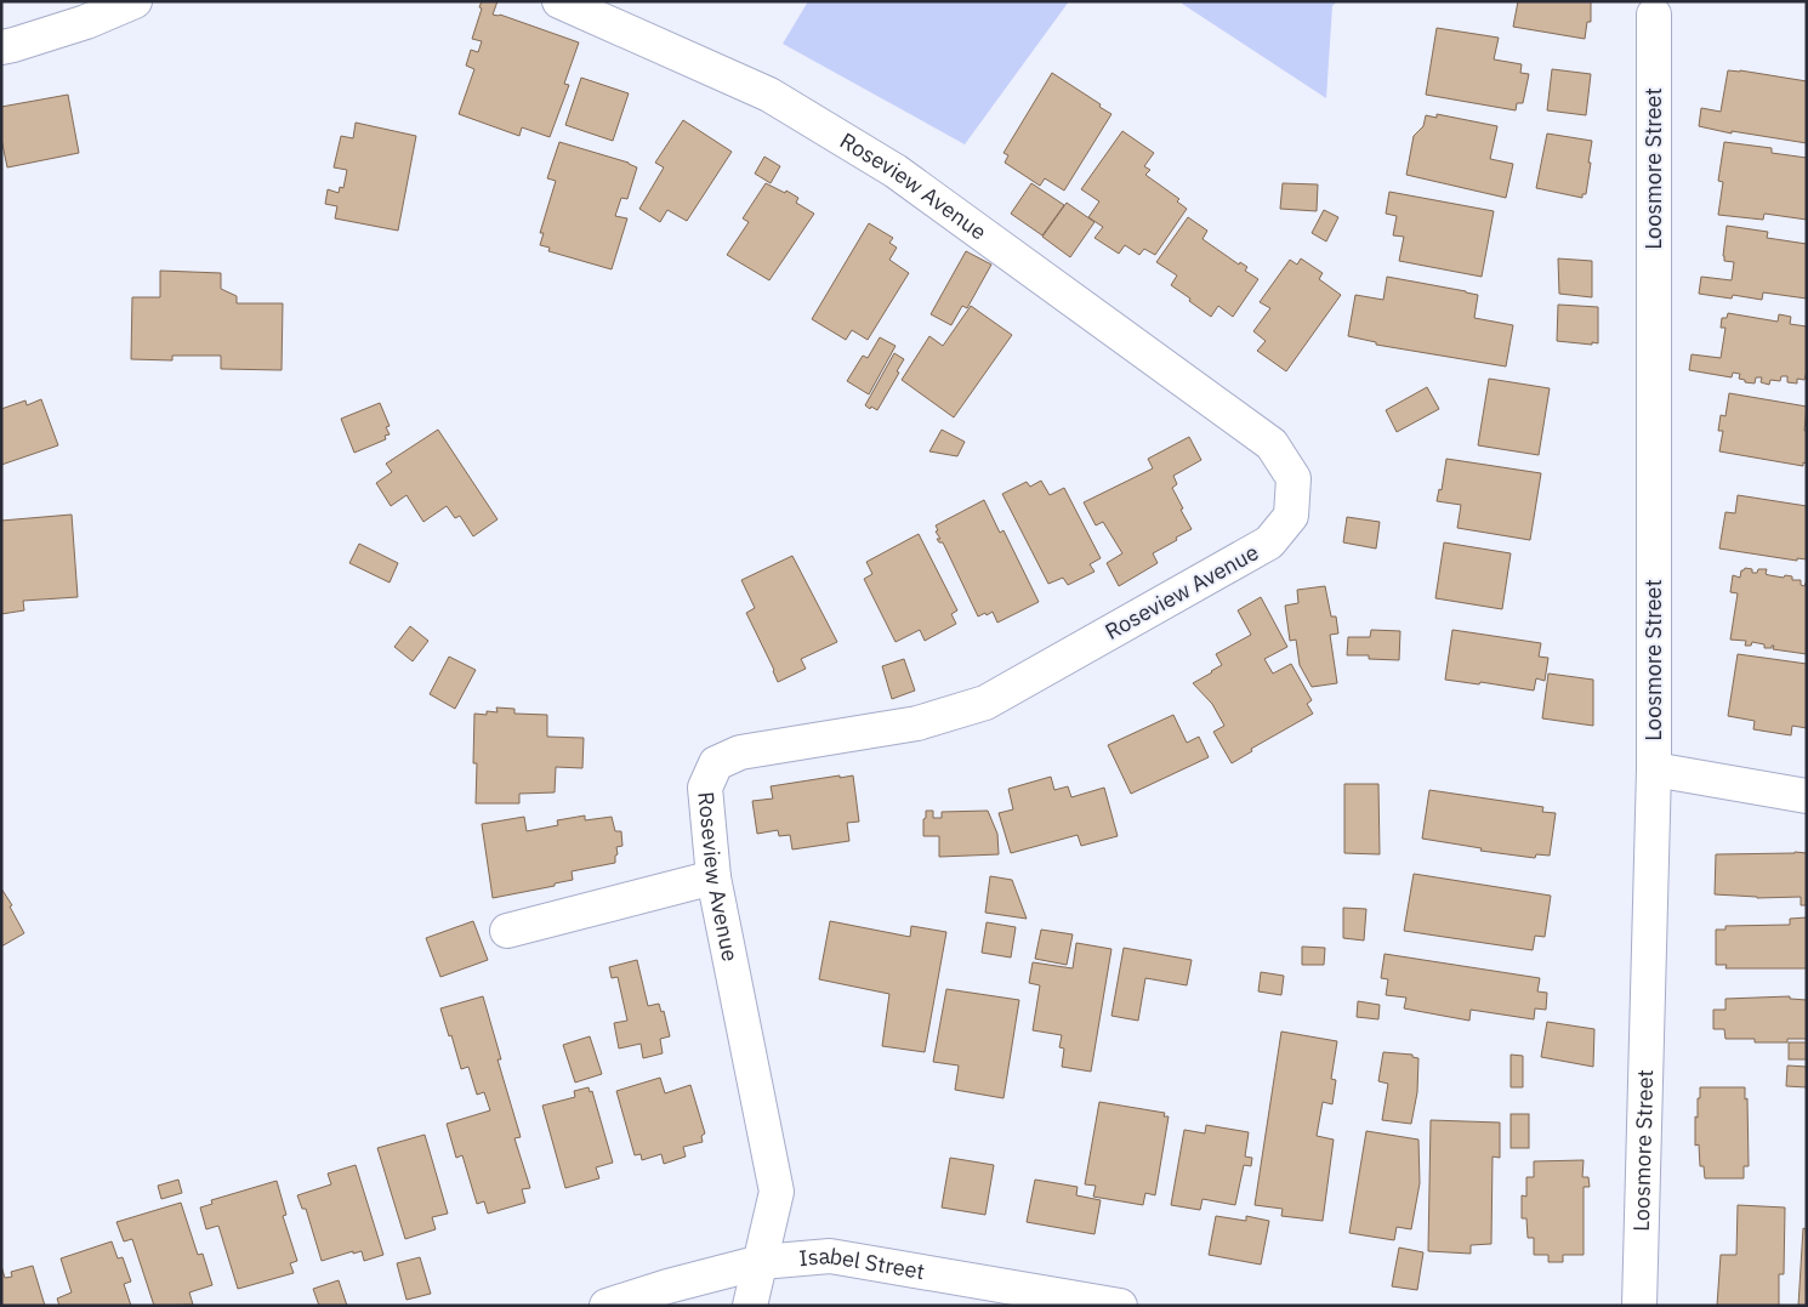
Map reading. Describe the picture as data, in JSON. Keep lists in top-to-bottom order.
{
  "streets": {
    "street": ["Loosmore Street", "Roseview Avenue", "Isabel Street"]
  },
  "crossings": [
    ["Roseview Avenue", "Isabel Street"]
  ]
}
